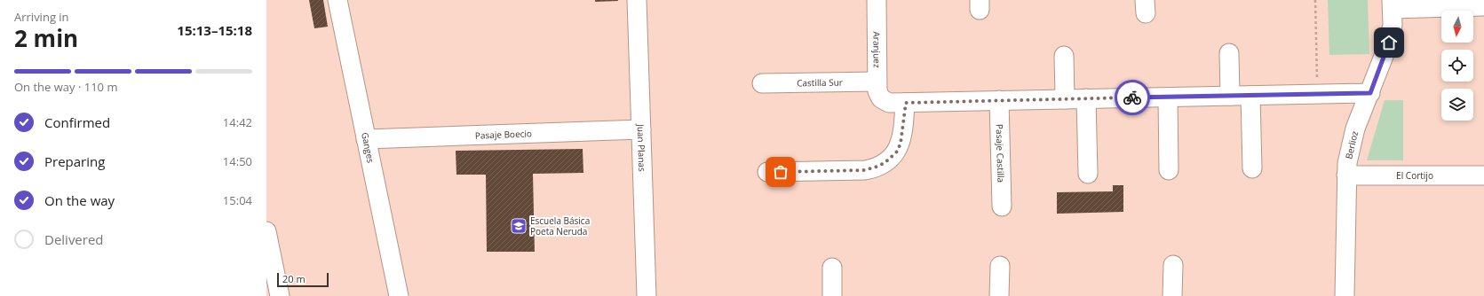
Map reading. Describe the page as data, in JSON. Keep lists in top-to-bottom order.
{
  "streets": {
    "street": [
      "Aranjuez",
      "Castilla Sur",
      "Pasaje Boecio",
      "Berlioz",
      "Ganges",
      "Juan Planas",
      "Pasaje Castilla",
      "El Cortijo"
    ]
  },
  "crossings": [
    ["Aranjuez", "Castilla Sur"],
    ["Castilla Sur", "Berlioz"],
    ["Castilla Sur", "Pasaje Castilla"],
    ["Pasaje Boecio", "Ganges"],
    ["Pasaje Boecio", "Juan Planas"],
    ["Berlioz", "El Cortijo"]
  ],
  "places": {
    "school or university": ["Escuela Básica Poeta Neruda"]
  },
  "scale_bar": "20 m",
  "north": "bottom",
  "page": {
    "heading": ["2 min", "Arriving in", "15:13–15:18"],
    "bar": "On the way · 110 m",
    "list": [
      ["Confirmed", "14:42"],
      ["Preparing", "14:50"],
      ["On the way", "15:04"],
      "Delivered"
    ],
    "scale": "20 m"
  }
}
